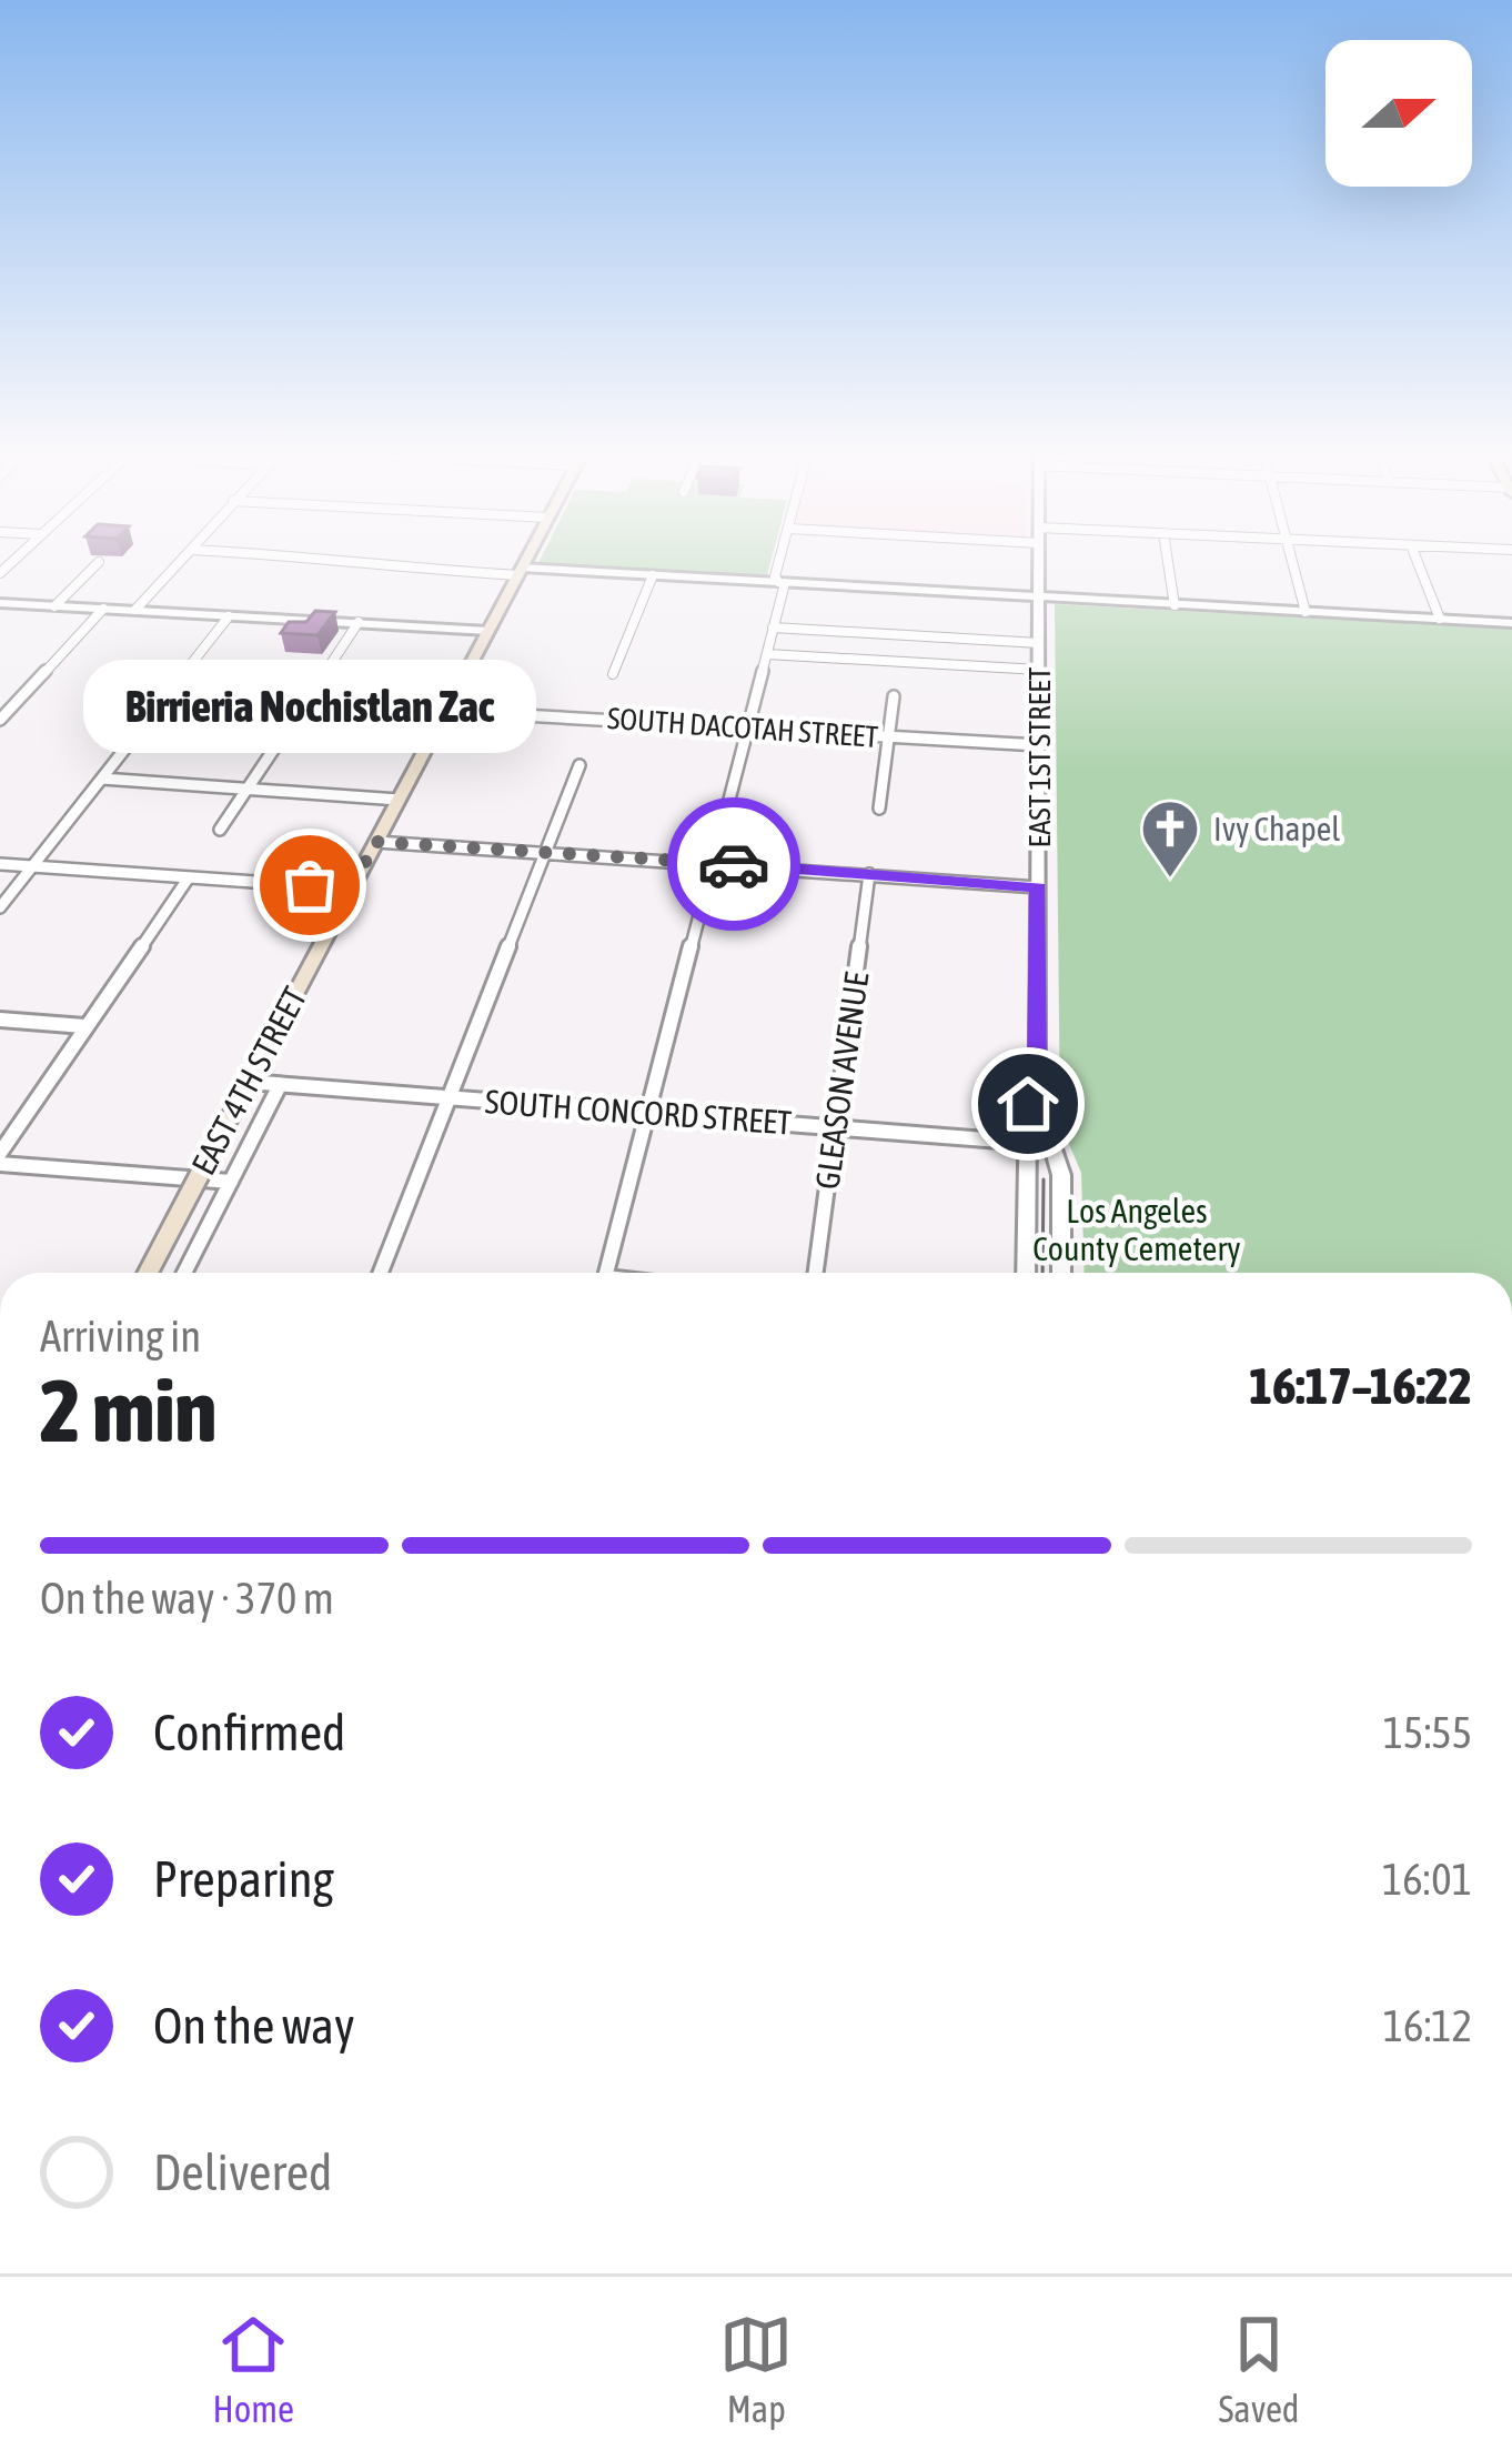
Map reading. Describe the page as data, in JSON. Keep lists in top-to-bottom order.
{
  "streets": {
    "main road": ["EAST 4TH STREET"],
    "street": [
      "SOUTH DACOTAH STREET",
      "EAST 1ST STREET",
      "GLEASON AVENUE",
      "SOUTH CONCORD STREET"
    ]
  },
  "crossings": [
    ["SOUTH DACOTAH STREET", "EAST 1ST STREET"],
    ["SOUTH DACOTAH STREET", "EAST 4TH STREET"],
    ["EAST 1ST STREET", "SOUTH CONCORD STREET"],
    ["EAST 4TH STREET", "SOUTH CONCORD STREET"],
    ["GLEASON AVENUE", "SOUTH CONCORD STREET"]
  ],
  "parks": ["Los Angeles County Cemetery"],
  "places": {
    "church": ["Ivy Chapel"],
    "other": ["Birrieria Nochistlan Zac"]
  },
  "north": "right",
  "page": {
    "bubble": "Birrieria Nochistlan Zac",
    "heading": ["2 min", "Arriving in", "16:17–16:22"],
    "bar": "On the way · 370 m",
    "list": [
      ["Confirmed", "15:55"],
      ["Preparing", "16:01"],
      ["On the way", "16:12"],
      "Delivered"
    ],
    "tabs": ["Home", "Map", "Saved"]
  }
}
